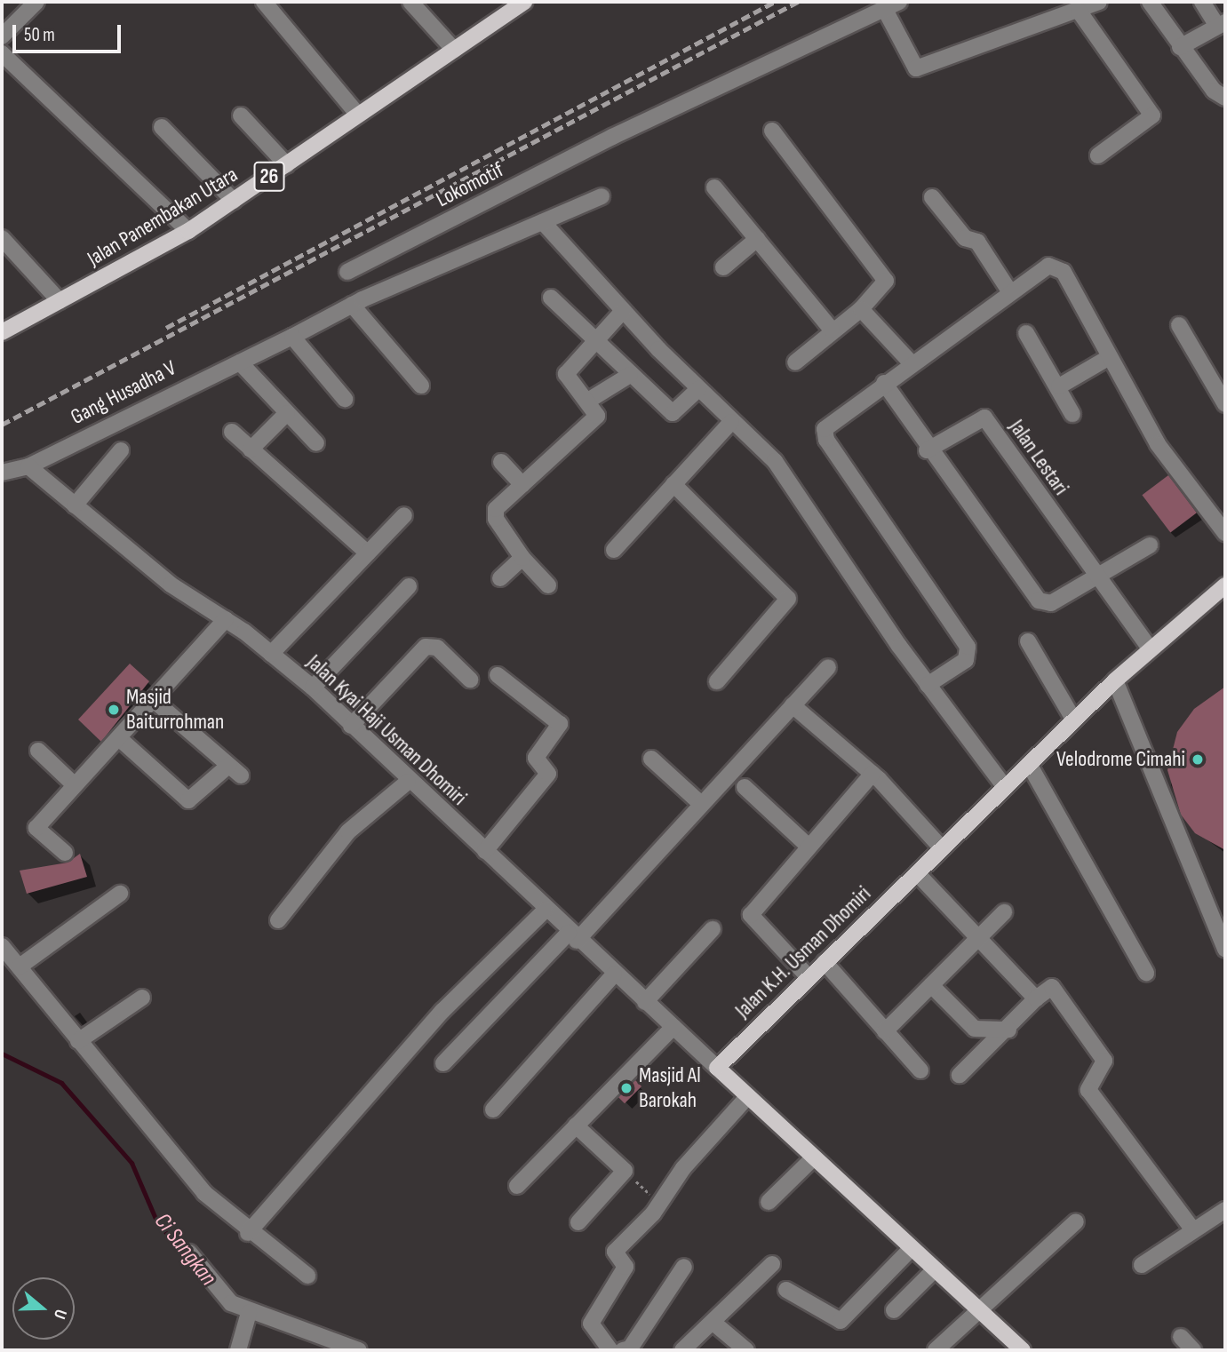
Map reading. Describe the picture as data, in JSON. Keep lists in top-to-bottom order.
{
  "streets": {
    "main road": ["26", "Jalan Panembakan Utara", "Jalan K.H. Usman Dhomiri"],
    "street": [
      "Lokomotif",
      "Gang Husadha V",
      "Jalan Lestari",
      "Jalan Kyai Haji Usman Dhomiri"
    ]
  },
  "crossings": [
    ["Gang Husadha V", "Jalan Kyai Haji Usman Dhomiri"],
    ["Jalan Kyai Haji Usman Dhomiri", "Jalan K.H. Usman Dhomiri"]
  ],
  "water": ["Ci Sangkan"],
  "places": ["Masjid Baiturrohman", "Velodrome Cimahi", "Masjid Al Barokah"],
  "scale_bar": "50 m",
  "north": "right"
}
